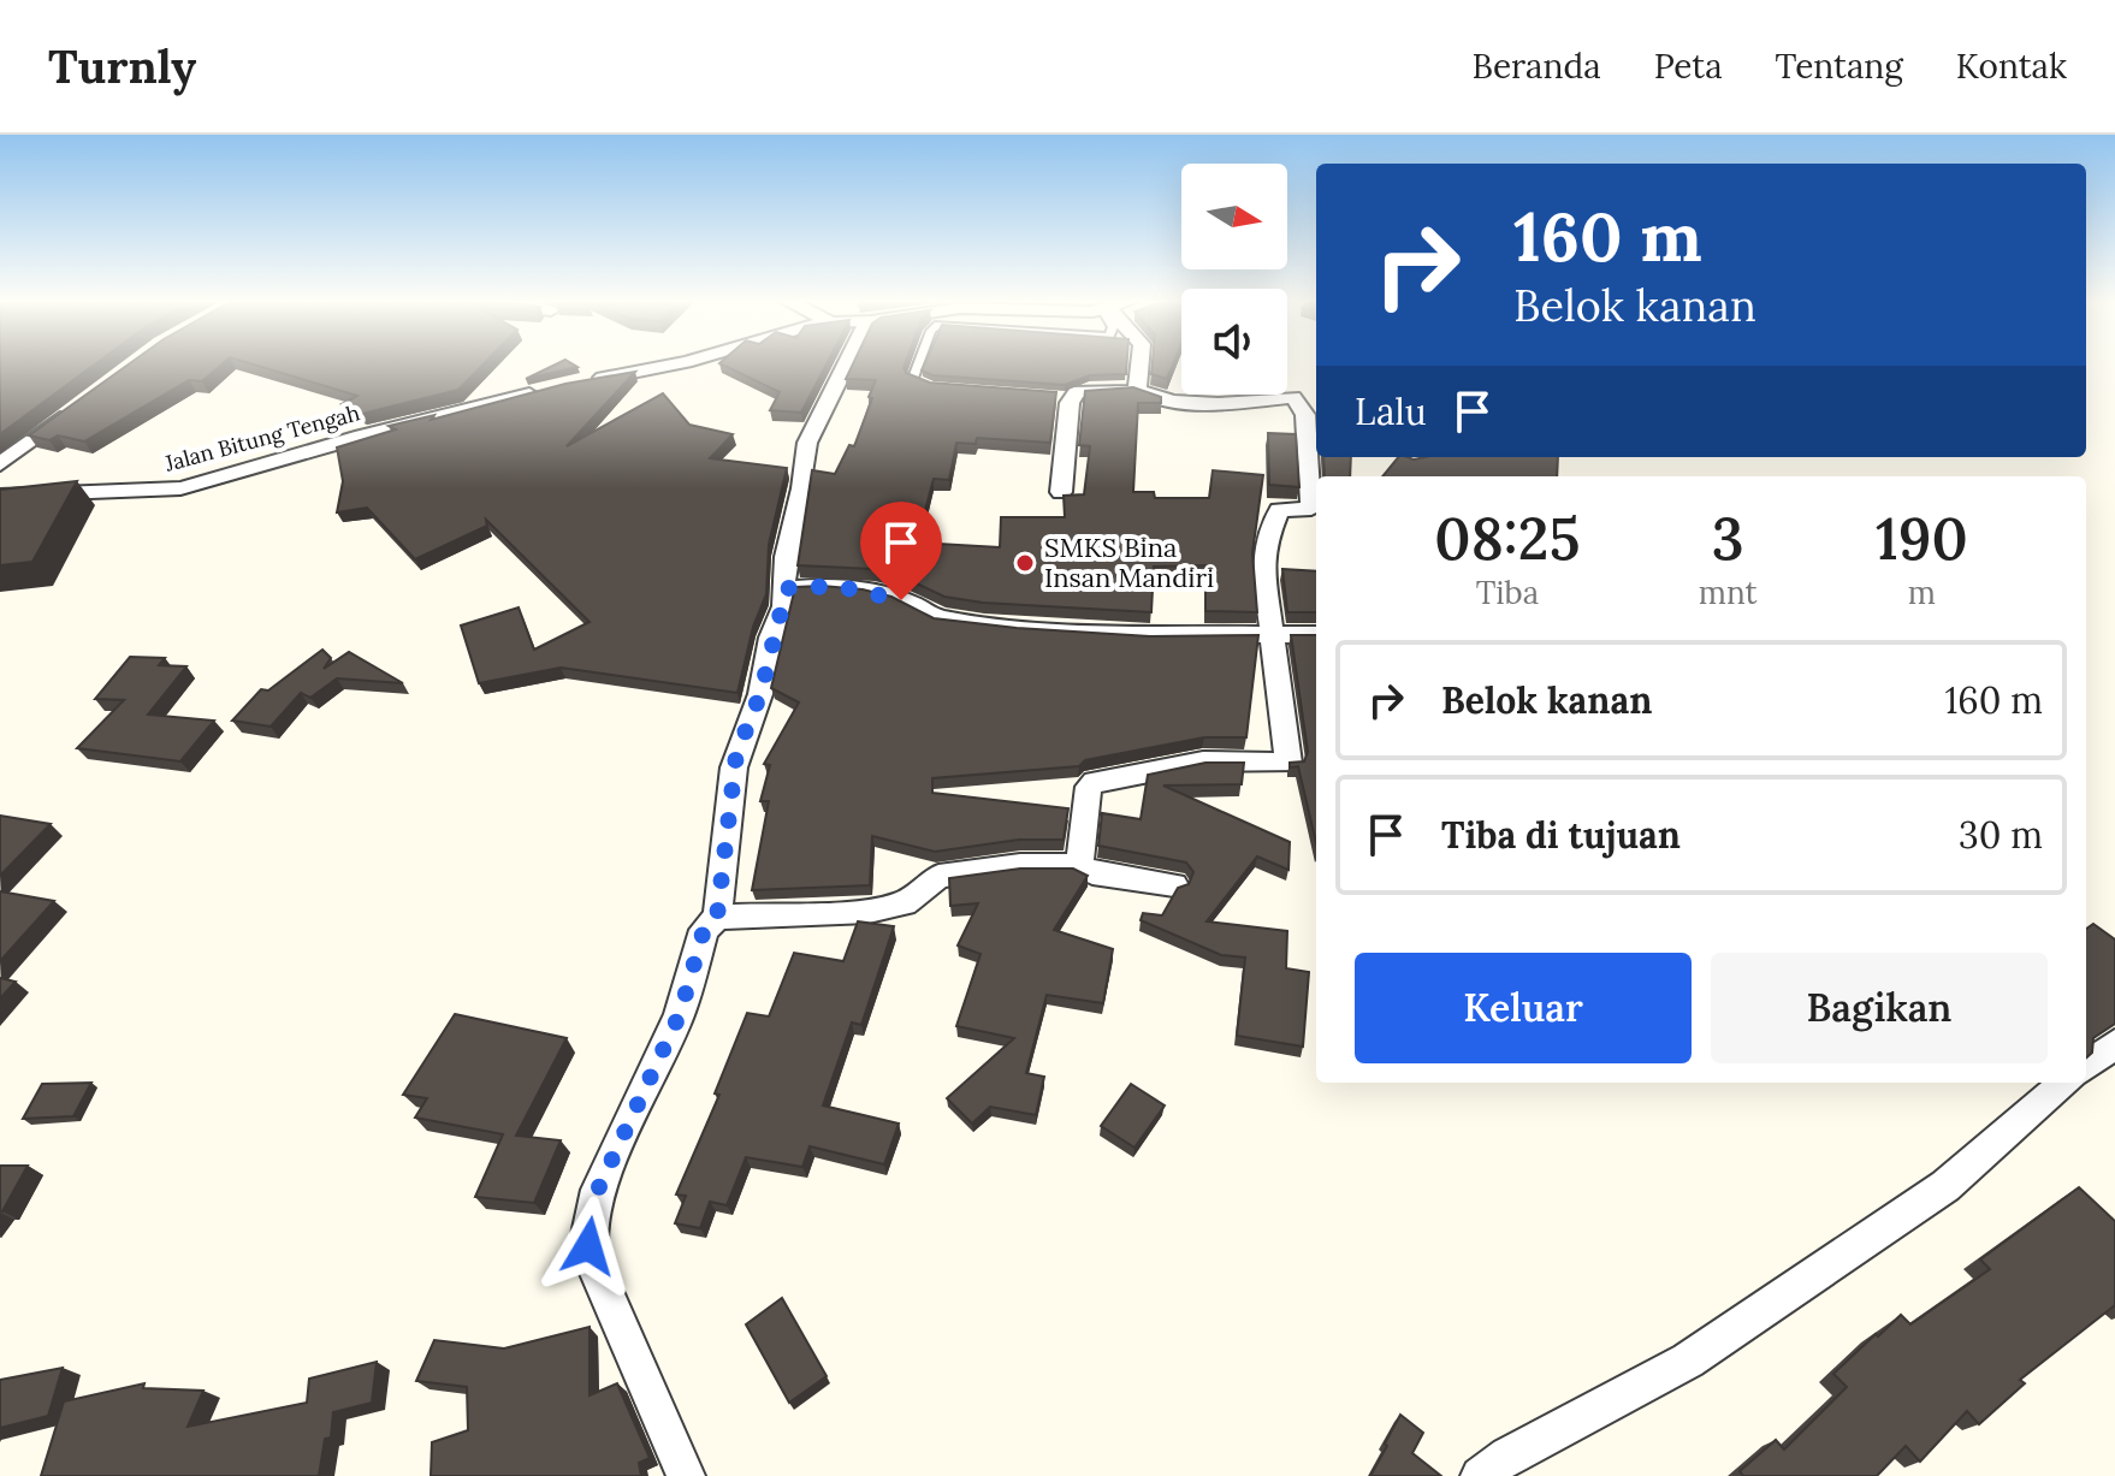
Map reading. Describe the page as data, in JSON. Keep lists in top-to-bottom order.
{
  "streets": {
    "street": ["Jalan Bitung Tengah"]
  },
  "places": ["SMKS Bina Insan Mandiri"],
  "north": "right",
  "page": {
    "header": "Turnly",
    "nav": [
      "Beranda",
      "Peta",
      "Tentang",
      "Kontak"
    ],
    "turn": ["160 m", "Belok kanan"],
    "then": "Lalu",
    "eta": [
      "08:25",
      "Tiba",
      "3",
      "mnt",
      "190",
      "m"
    ],
    "list": [
      {
        "name": "Belok kanan",
        "value": "160 m"
      },
      {
        "name": "Tiba di tujuan",
        "value": "30 m"
      }
    ],
    "buttons": ["Keluar", "Bagikan"]
  }
}
